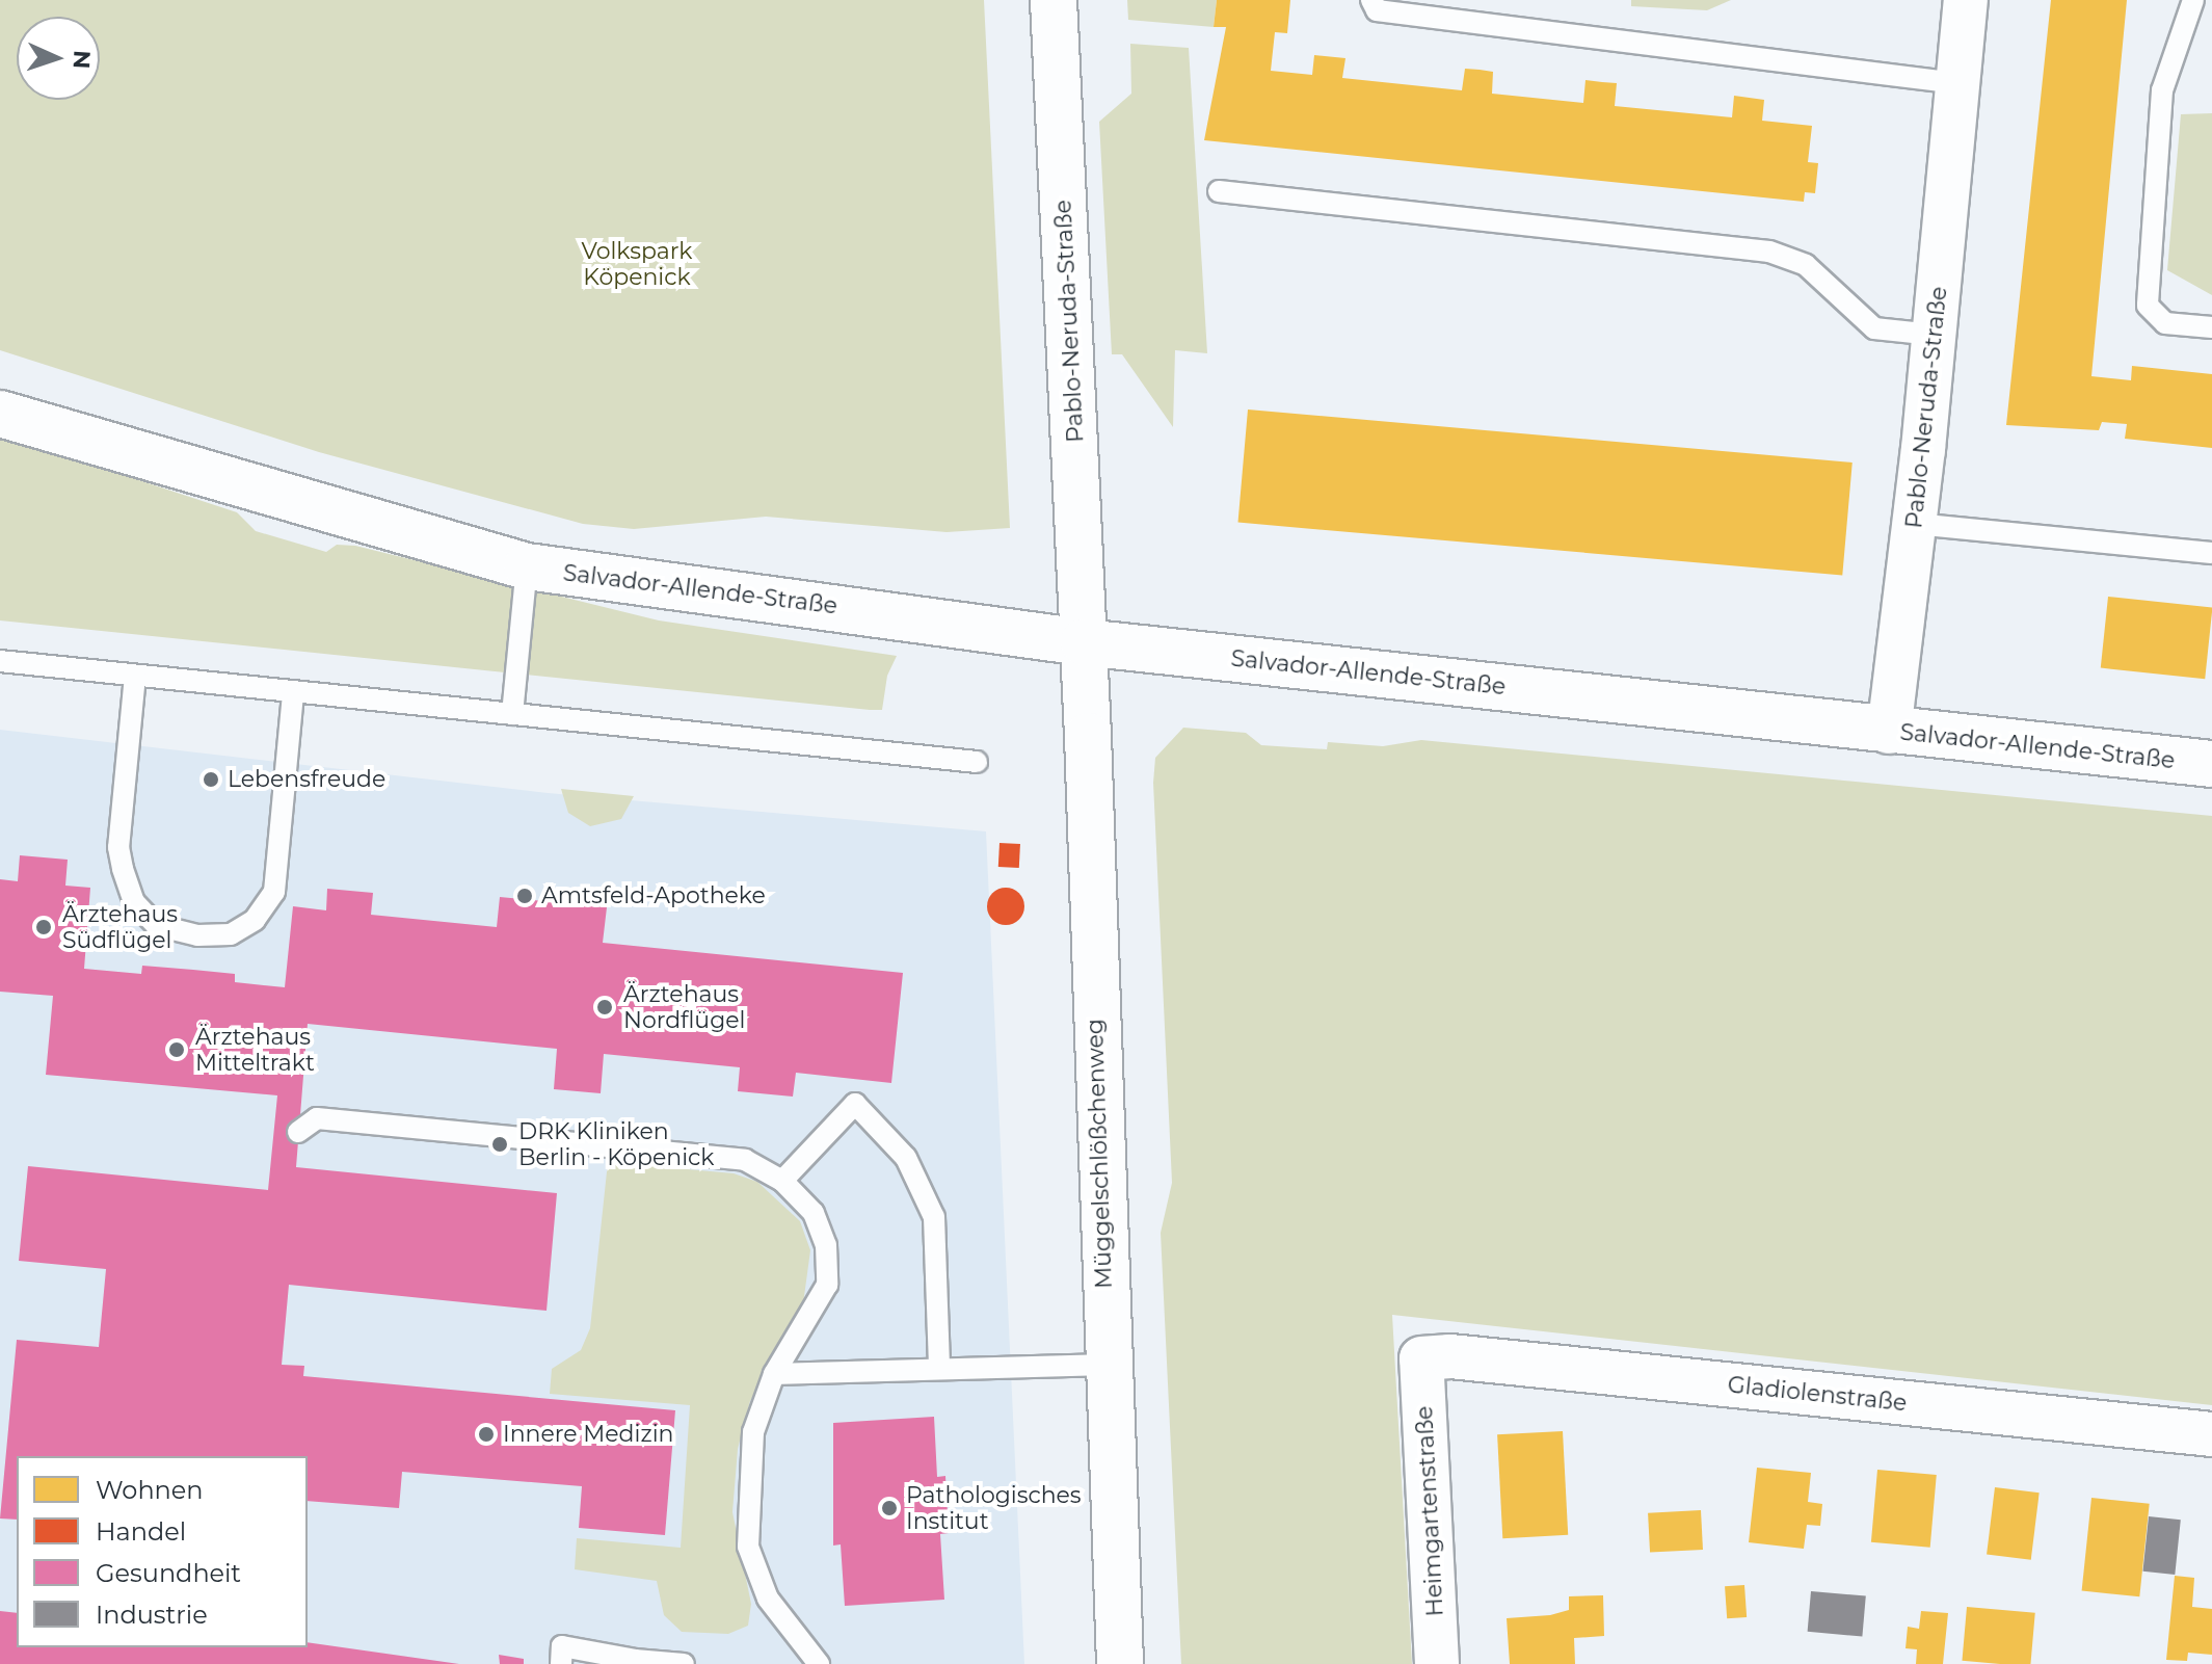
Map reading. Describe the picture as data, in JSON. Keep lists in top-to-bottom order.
{
  "streets": {
    "main road": ["Pablo-Neruda-Straße", "Salvador-Allende-Straße", "Müggelschlößchenweg"],
    "street": ["Gladiolenstraße", "Heimgartenstraße"]
  },
  "crossings": [
    ["Pablo-Neruda-Straße", "Salvador-Allende-Straße"],
    ["Pablo-Neruda-Straße", "Müggelschlößchenweg"],
    ["Salvador-Allende-Straße", "Müggelschlößchenweg"],
    ["Gladiolenstraße", "Heimgartenstraße"]
  ],
  "parks": ["Volkspark Köpenick"],
  "places": [
    "Lebensfreude",
    "Amtsfeld-Apotheke",
    "Ärztehaus Südflügel",
    "Ärztehaus Nordflügel",
    "Ärztehaus Mitteltrakt",
    "DRK Kliniken Berlin - Köpenick",
    "Innere Medizin",
    "Pathologisches Institut"
  ],
  "legend": [
    "Wohnen",
    "Handel",
    "Gesundheit",
    "Industrie"
  ],
  "north": "right"
}
